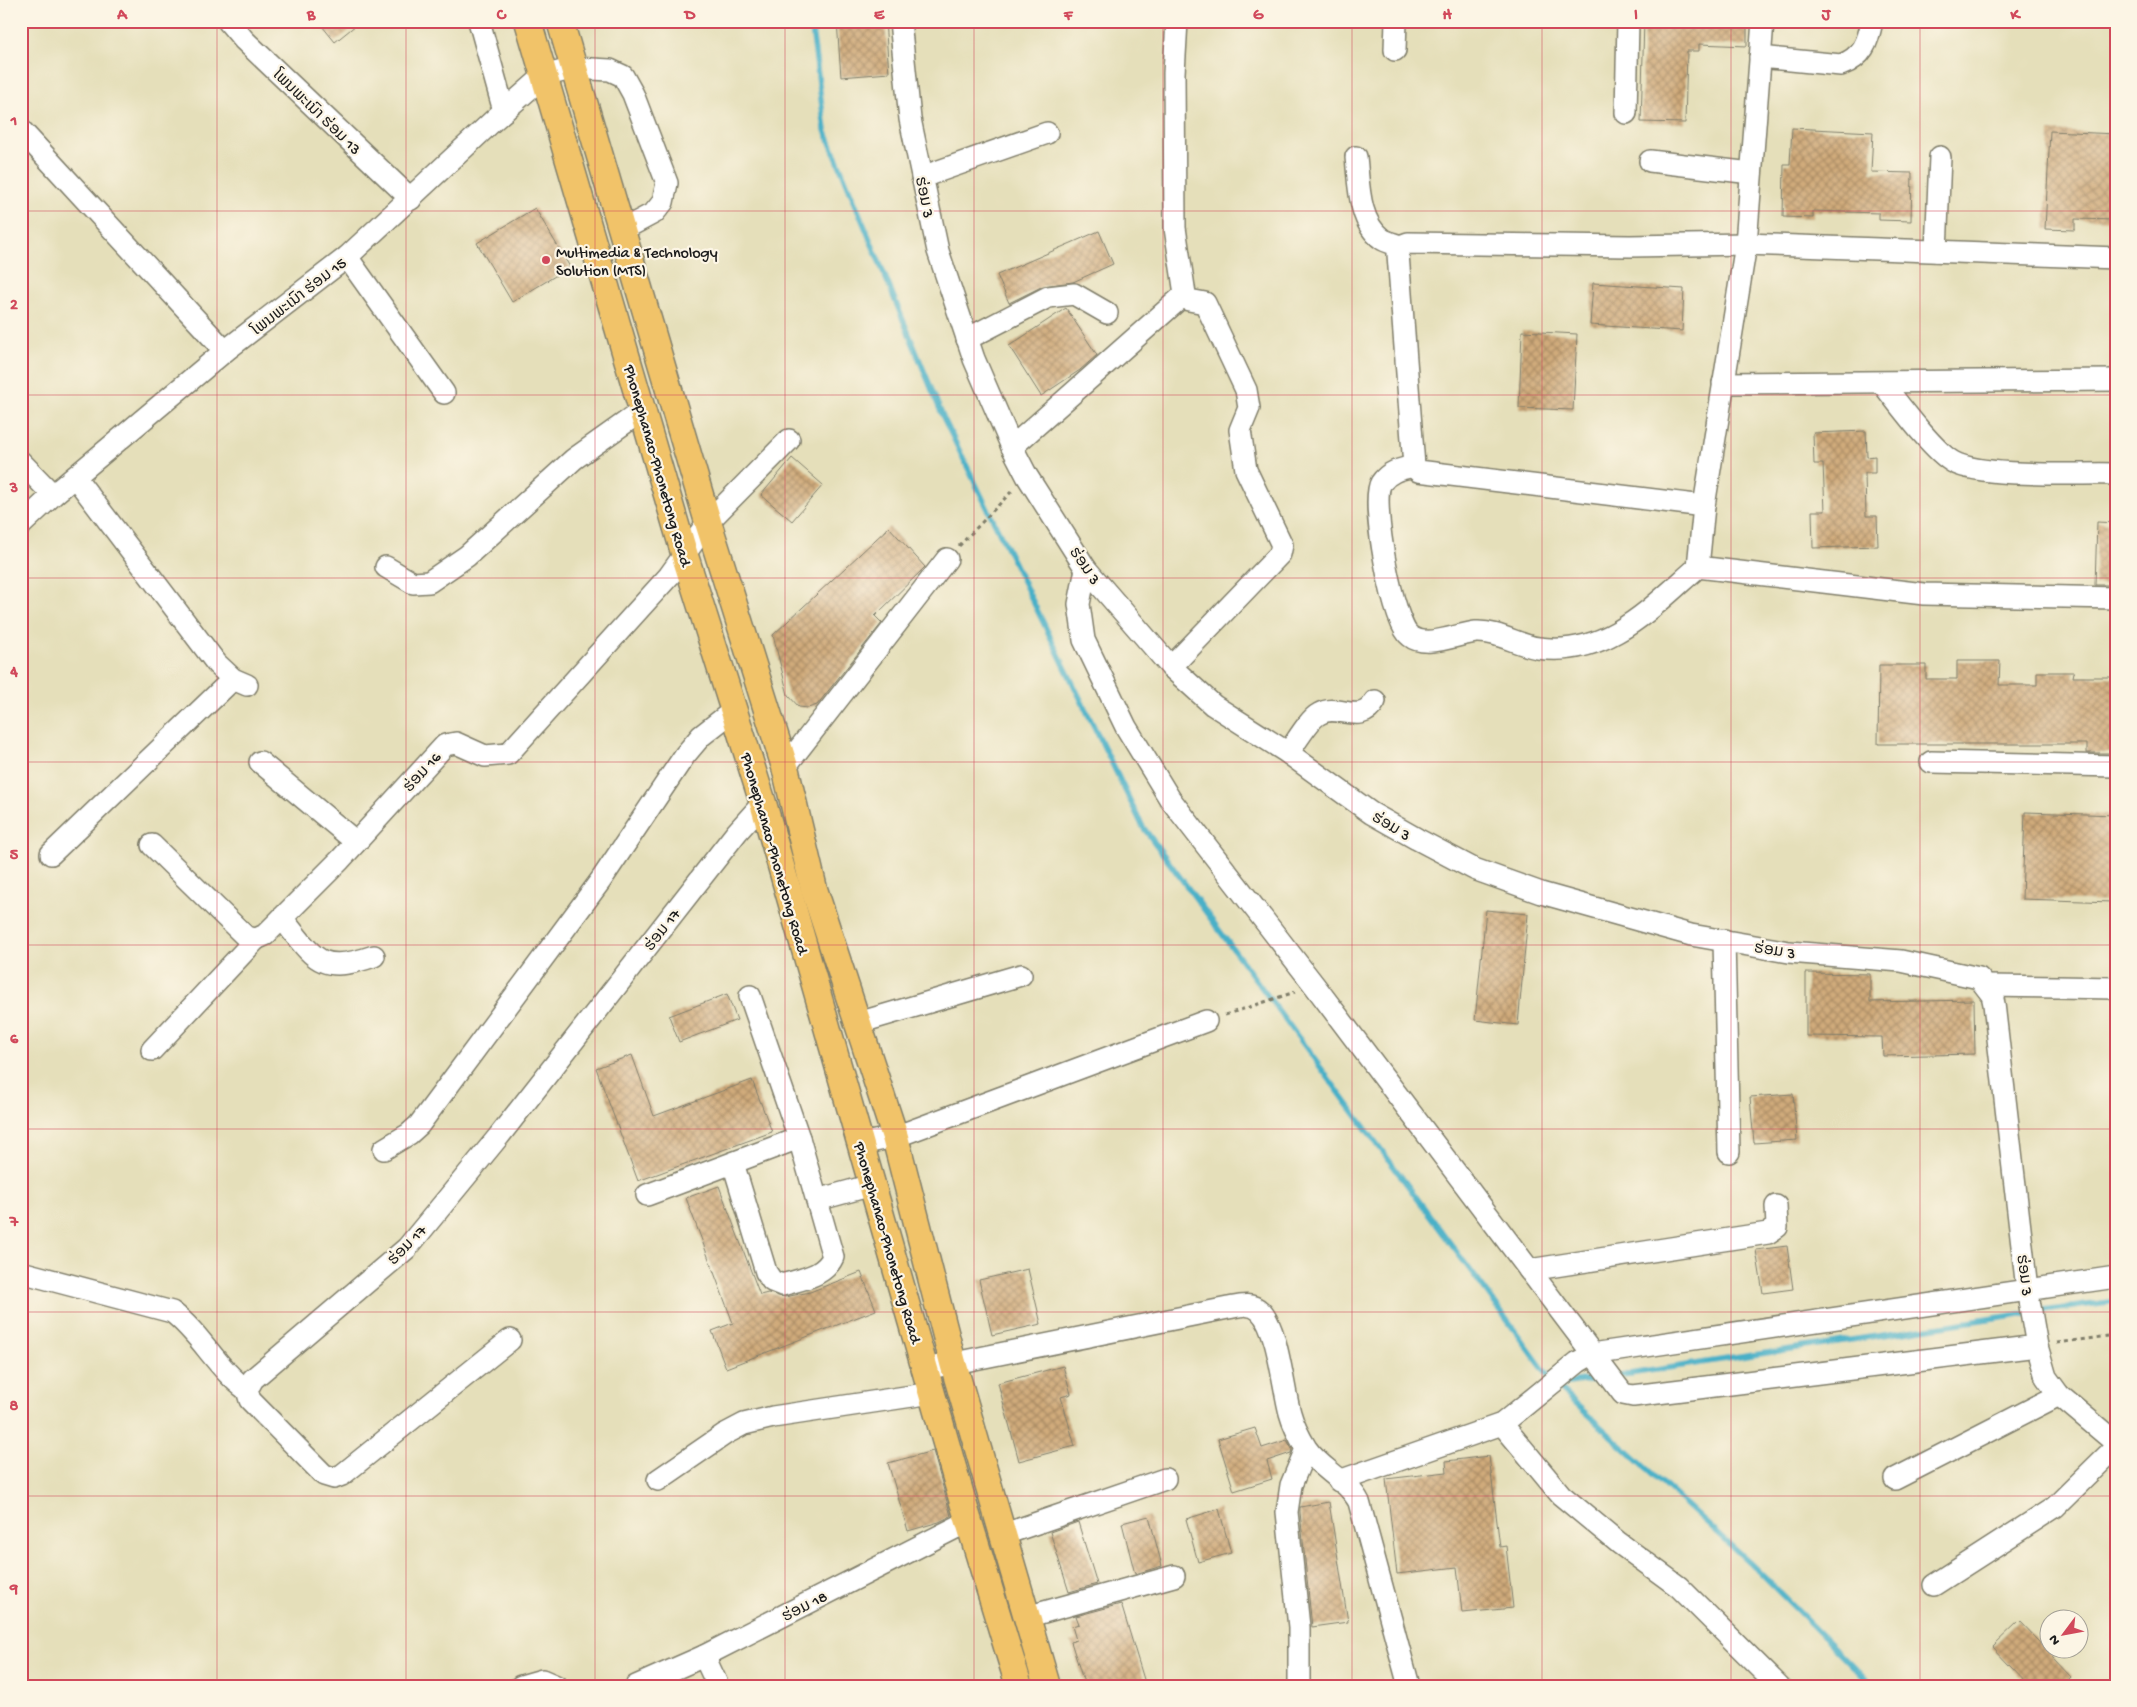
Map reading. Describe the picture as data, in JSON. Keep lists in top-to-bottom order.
{
  "streets": {
    "main road": ["Phonephanao-Phonetong Road"],
    "street": [
      "ໂພນພະເນົາ ຮ່ອມ 13",
      "ຮ່ອມ 3",
      "ໂພນພະເນົາ ຮ່ອມ 15",
      "ຮ່ອມ 16",
      "ຮ່ອມ 17",
      "ຮ່ອມ 18"
    ]
  },
  "crossings": [
    ["ໂພນພະເນົາ ຮ່ອມ 13", "ໂພນພະເນົາ ຮ່ອມ 15"],
    ["ໂພນພະເນົາ ຮ່ອມ 15", "Phonephanao-Phonetong Road"],
    ["Phonephanao-Phonetong Road", "ຮ່ອມ 16"],
    ["Phonephanao-Phonetong Road", "ຮ່ອມ 17"],
    ["Phonephanao-Phonetong Road", "ຮ່ອມ 18"]
  ],
  "places": ["Multimedia & Technology Solution (MTS)"],
  "north": "bottom left",
  "grid": {
    "columns": [
      "A",
      "B",
      "C",
      "D",
      "E",
      "F",
      "G",
      "H",
      "I",
      "J",
      "K"
    ],
    "rows": [
      "1",
      "2",
      "3",
      "4",
      "5",
      "6",
      "7",
      "8",
      "9"
    ]
  }
}
